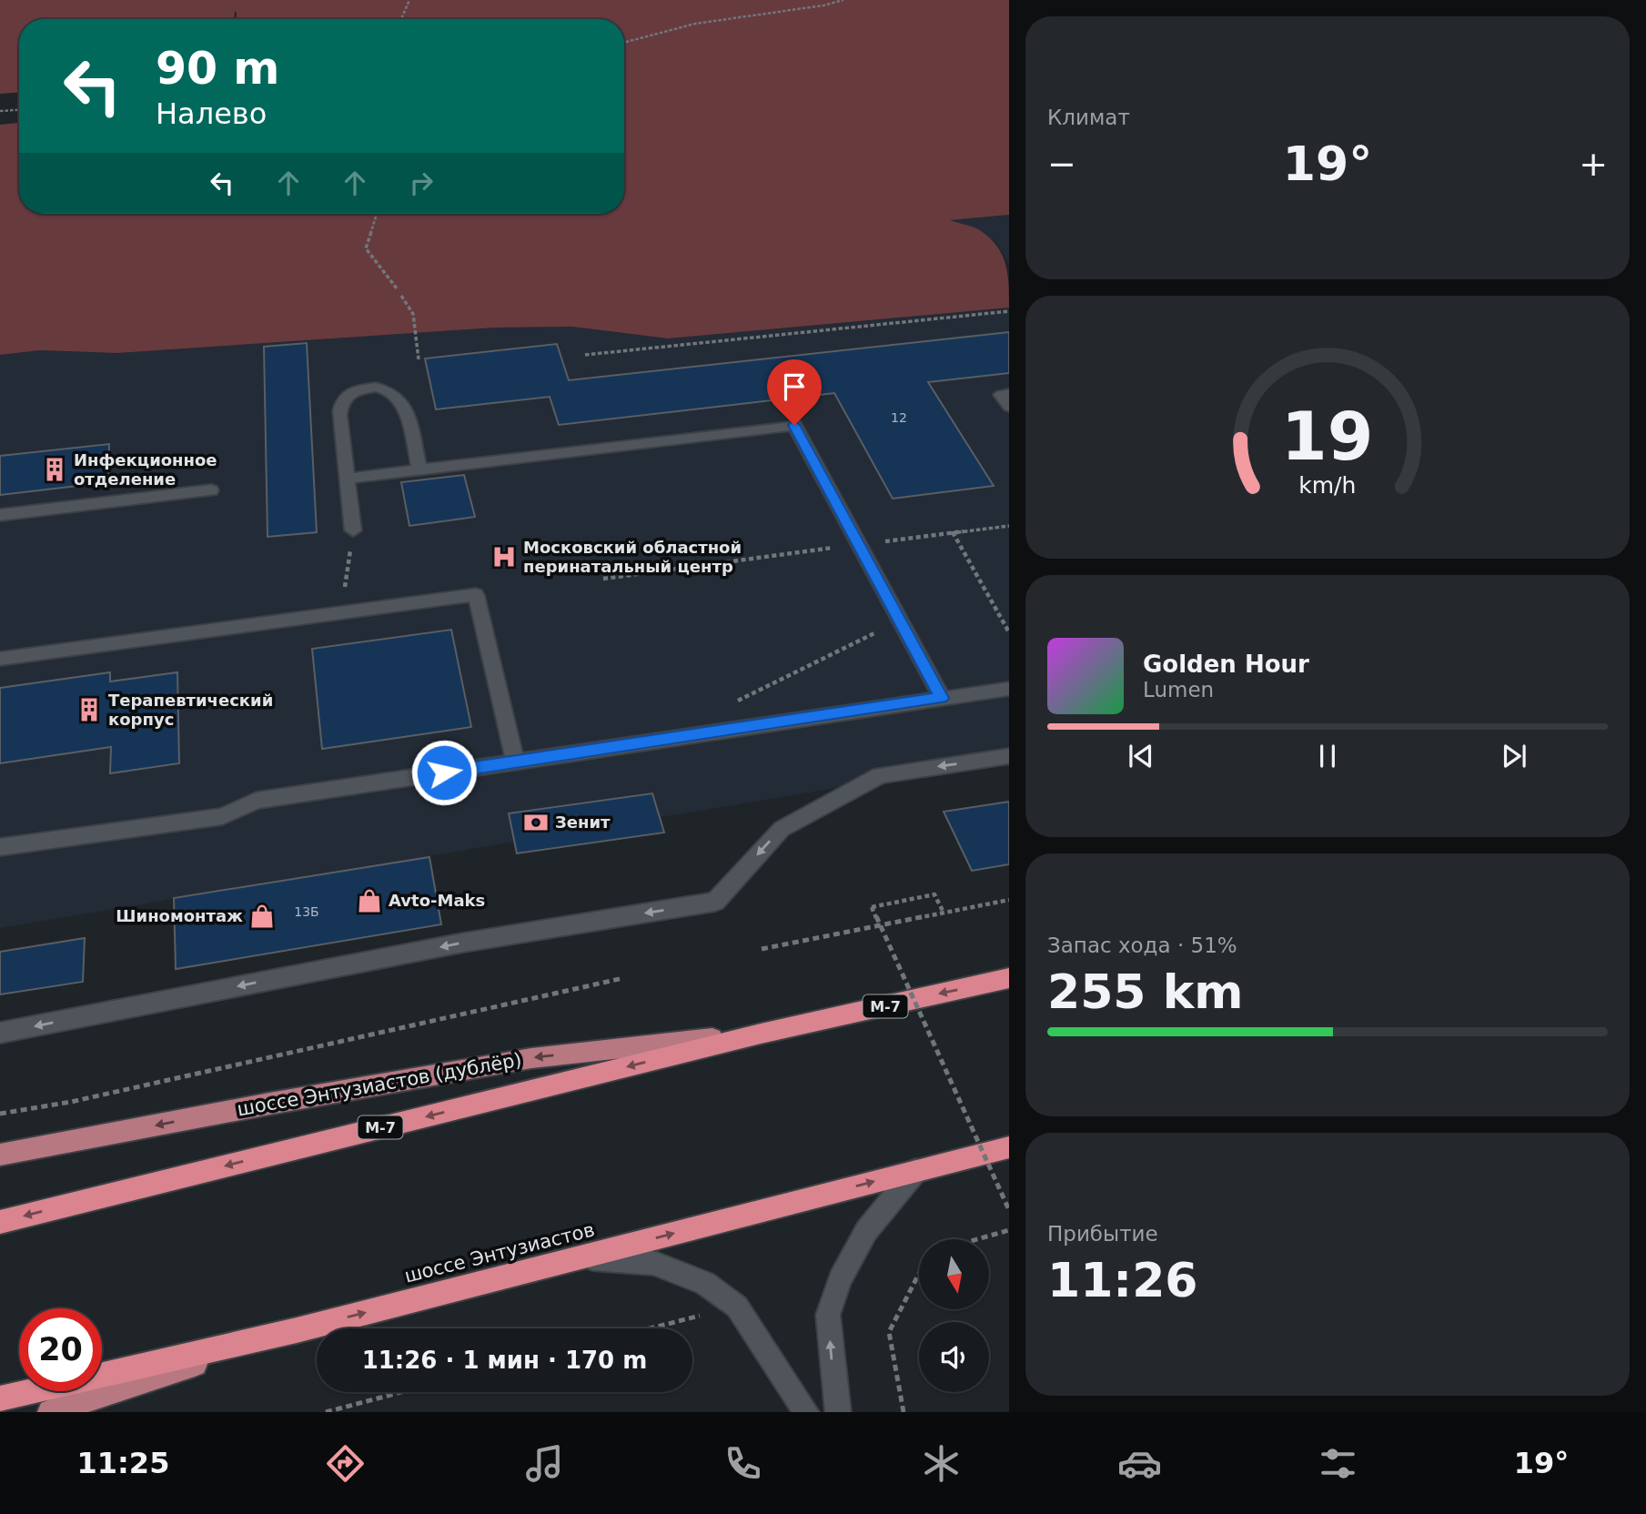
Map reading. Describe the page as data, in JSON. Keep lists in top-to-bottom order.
{
  "streets": {
    "highway": ["М-7", "шоссе Энтузиастов"],
    "main road": ["шоссе Энтузиастов (дублёр)"]
  },
  "crossings": [
    ["М-7", "шоссе Энтузиастов (дублёр)"]
  ],
  "one_way": ["шоссе Энтузиастов (дублёр)", "шоссе Энтузиастов"],
  "places": {
    "building": ["Инфекционное отделение", "Терапевтический корпус"],
    "hospital": ["Московский областной перинатальный центр"],
    "bank": ["Зенит"],
    "shop": ["Avto-Maks", "Шиномонтаж"]
  },
  "house_numbers": ["12", "13Б"],
  "north": "bottom",
  "page": {
    "tile": [
      "Климат",
      ["Запас хода · 51%", "255 km"],
      ["Прибытие", "11:26"]
    ],
    "turn": ["90 m", "Налево"],
    "heat": ["−", "19°", "+"],
    "song": ["Golden Hour", "Lumen"],
    "limit": "20",
    "trip": "11:26 · 1 мин · 170 m",
    "tabs": ["11:25", "19°"],
    "gauge": ["19", "km/h"]
  }
}
